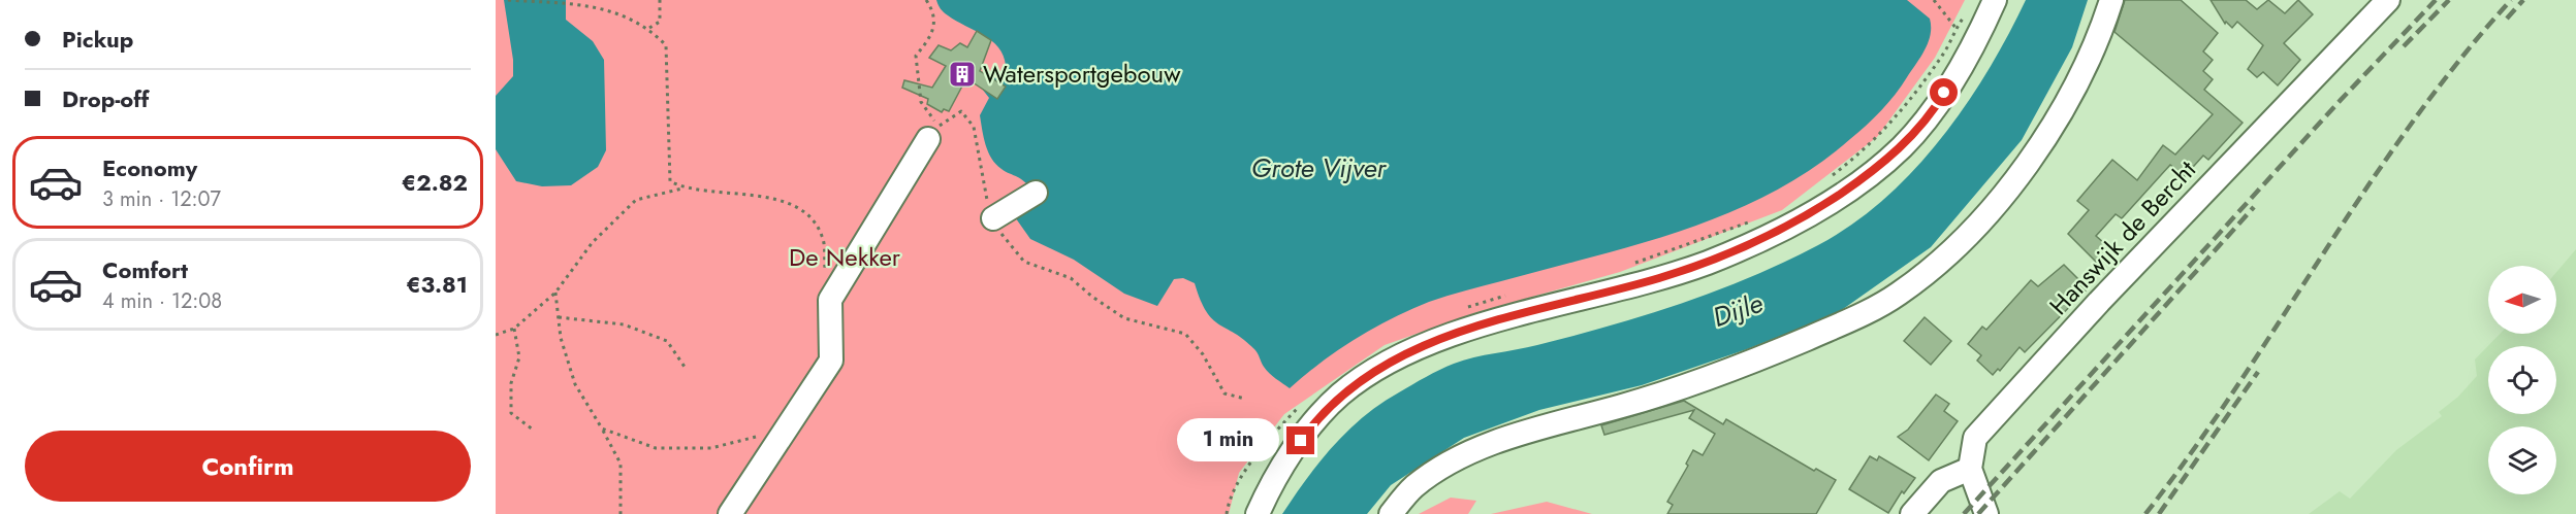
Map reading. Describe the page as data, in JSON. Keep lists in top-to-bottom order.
{
  "streets": {
    "street": ["Hanswijk de Bercht"]
  },
  "water": ["Grote Vijver", "Dijle"],
  "parks": ["De Nekker"],
  "places": {
    "building": ["Watersportgebouw"]
  },
  "north": "left",
  "page": {
    "banner": ["Pickup", "Drop-off"],
    "list": [
      {
        "name": "Economy",
        "note": "3 min · 12:07",
        "value": "€2.82"
      },
      {
        "name": "Comfort",
        "note": "4 min · 12:08",
        "value": "€3.81"
      }
    ],
    "buttons": "Confirm",
    "bubble": "1 min"
  }
}
